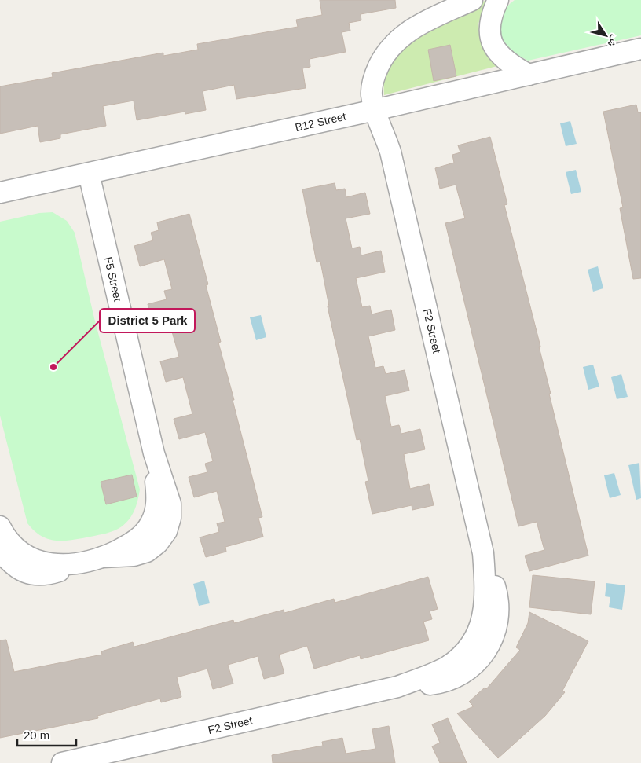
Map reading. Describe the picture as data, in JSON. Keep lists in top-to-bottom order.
{
  "streets": {
    "street": ["B12 Street", "F5 Street", "F2 Street"]
  },
  "crossings": [
    ["B12 Street", "F5 Street"],
    ["B12 Street", "F2 Street"]
  ],
  "places": ["District 5 Park"],
  "scale_bar": "20 m",
  "north": "bottom right"
}
